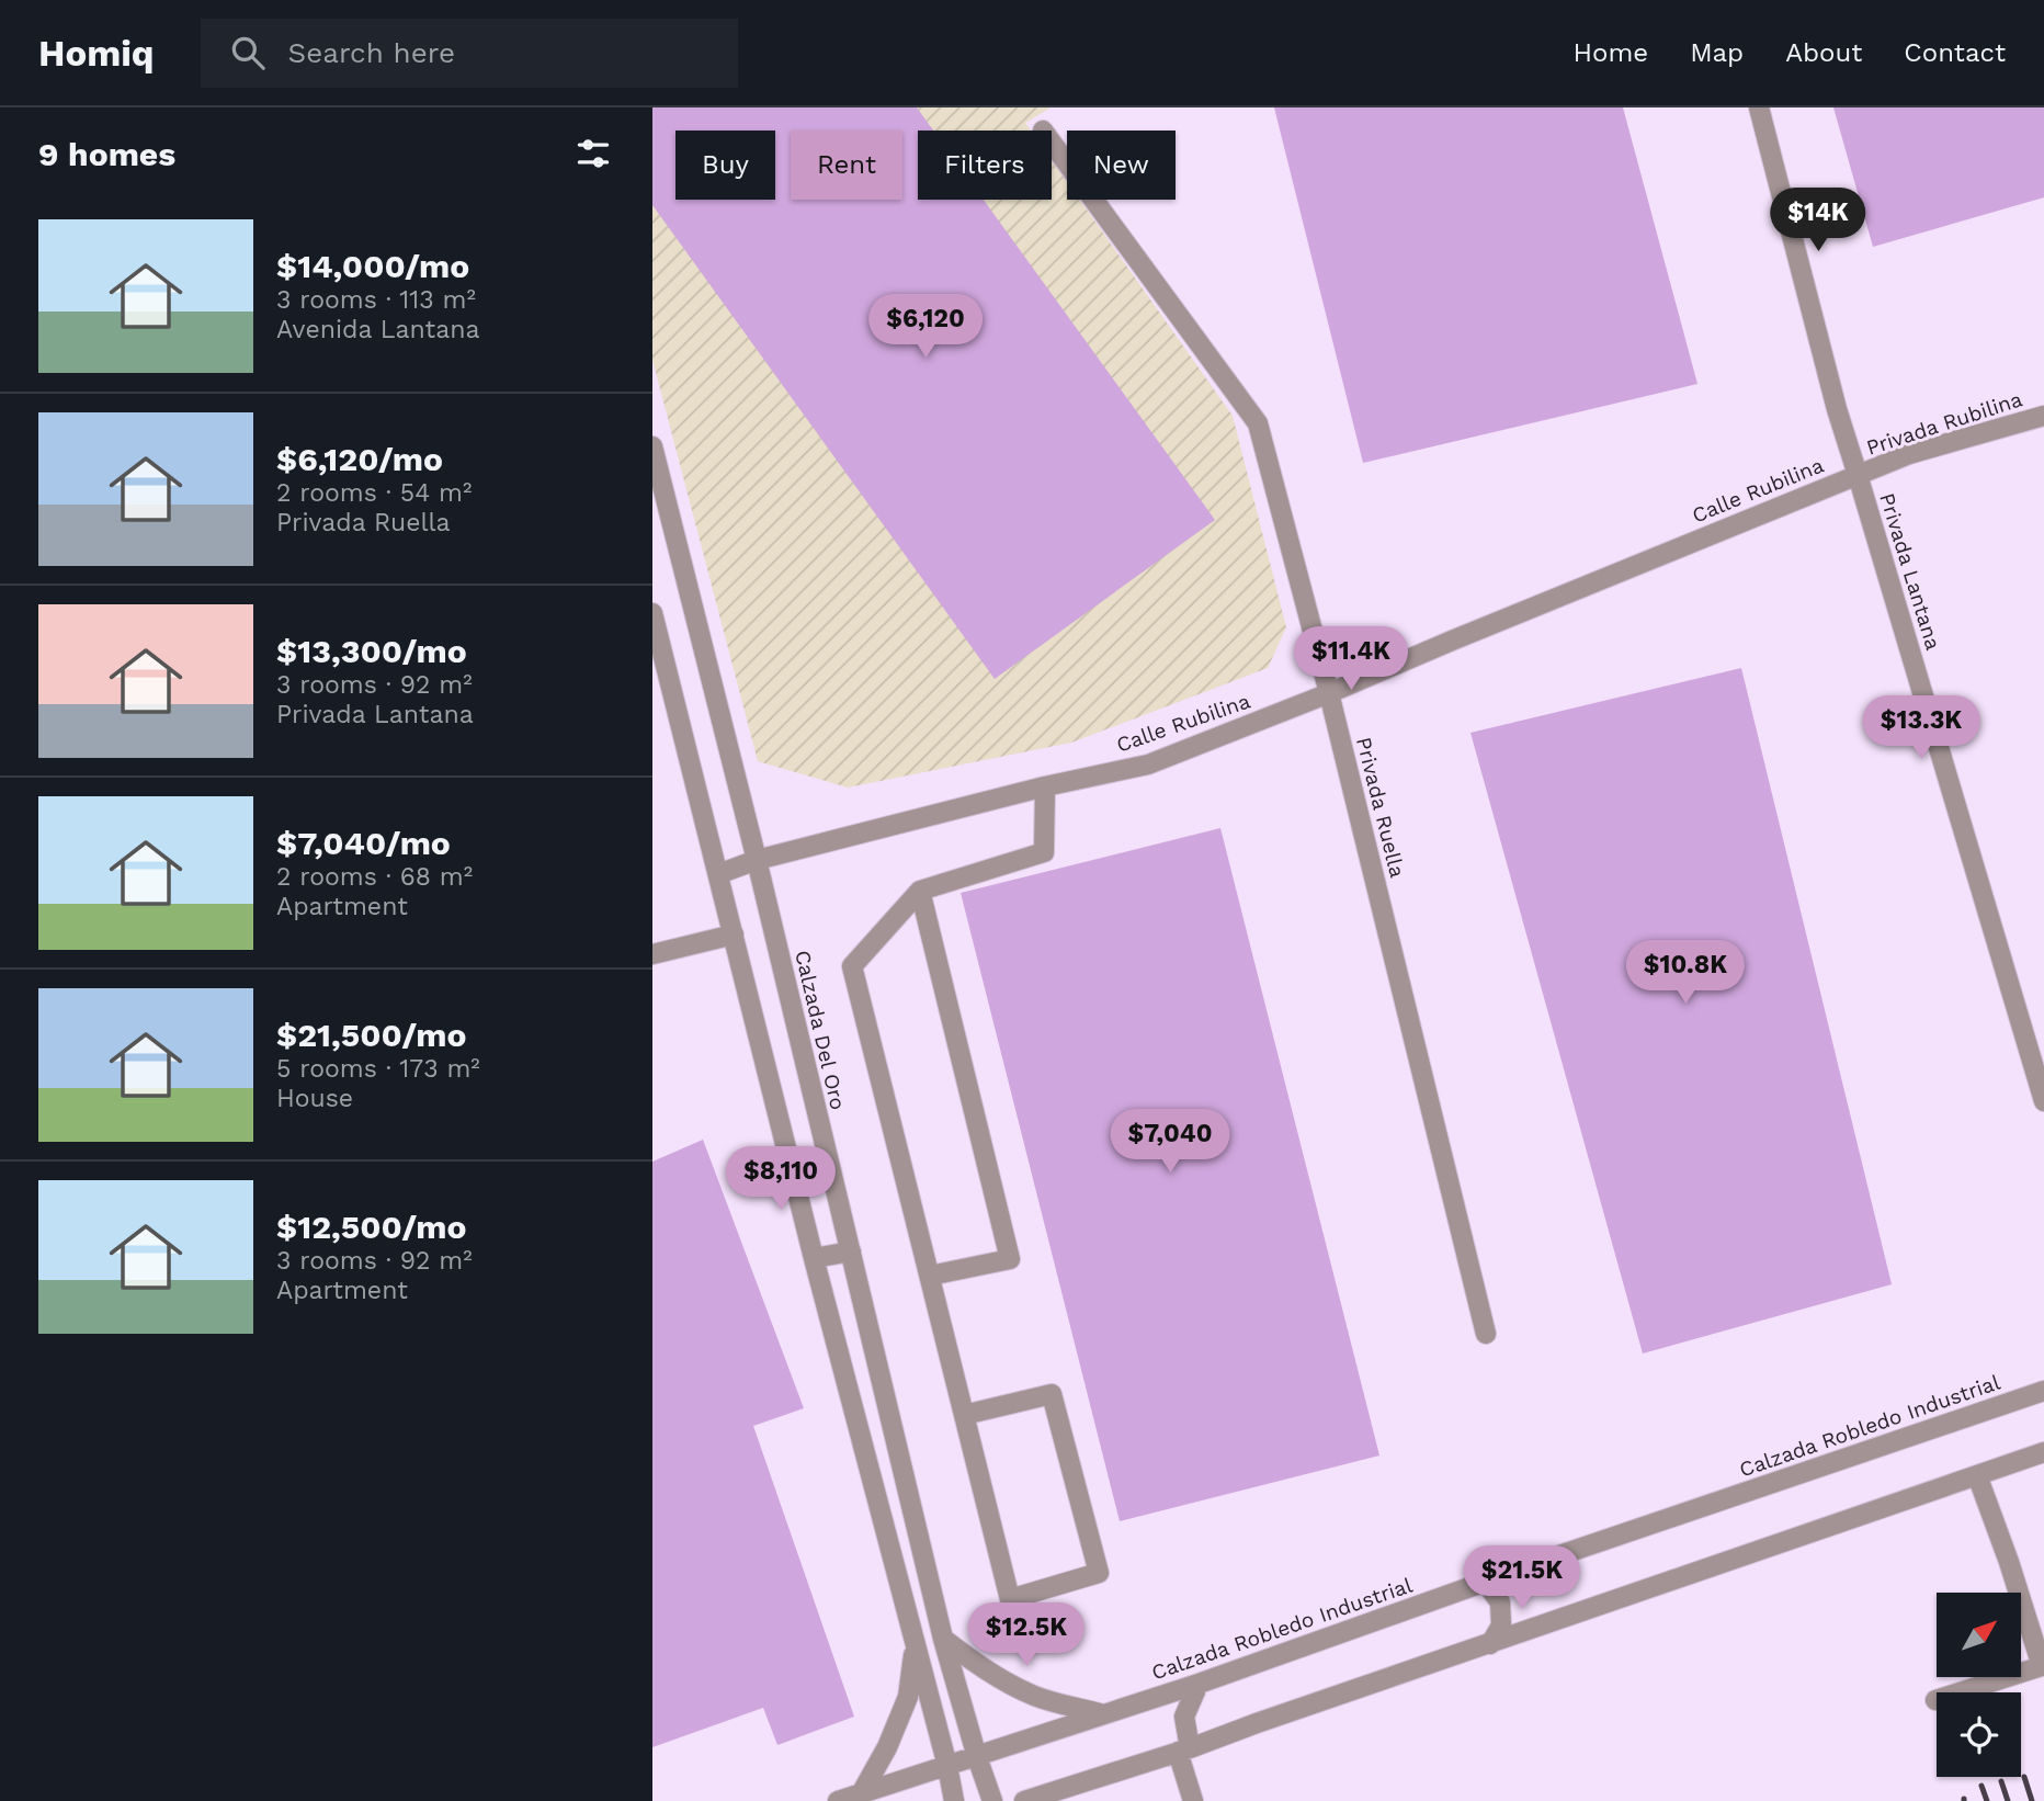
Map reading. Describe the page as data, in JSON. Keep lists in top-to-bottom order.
{
  "streets": {
    "street": [
      "Privada Rubilina",
      "Calle Rubilina",
      "Privada Lantana",
      "Privada Ruella",
      "Calzada Del Oro",
      "Calzada Robledo Industrial"
    ]
  },
  "crossings": [
    ["Privada Rubilina", "Calle Rubilina"],
    ["Privada Rubilina", "Privada Lantana"],
    ["Calle Rubilina", "Privada Lantana"],
    ["Calle Rubilina", "Privada Ruella"],
    ["Calle Rubilina", "Calzada Del Oro"],
    ["Calzada Del Oro", "Calzada Robledo Industrial"]
  ],
  "north": "top right",
  "page": {
    "header": "Homiq",
    "search": "Search here",
    "nav": [
      "Home",
      "Map",
      "About",
      "Contact"
    ],
    "heading": "9 homes",
    "chip": [
      "Buy",
      "Rent",
      "Filters",
      "New"
    ],
    "price": [
      "$14K",
      "$6,120",
      "$11.4K",
      "$13.3K",
      "$10.8K",
      "$7,040",
      "$8,110",
      "$21.5K",
      "$12.5K"
    ],
    "list": [
      {
        "name": "$14,000/mo",
        "note": "3 rooms · 113 m² · Avenida Lantana"
      },
      {
        "name": "$6,120/mo",
        "note": "2 rooms · 54 m² · Privada Ruella"
      },
      {
        "name": "$13,300/mo",
        "note": "3 rooms · 92 m² · Privada Lantana"
      },
      {
        "name": "$7,040/mo",
        "note": "2 rooms · 68 m² · Apartment"
      },
      {
        "name": "$21,500/mo",
        "note": "5 rooms · 173 m² · House"
      },
      {
        "name": "$12,500/mo",
        "note": "3 rooms · 92 m² · Apartment"
      }
    ]
  }
}
